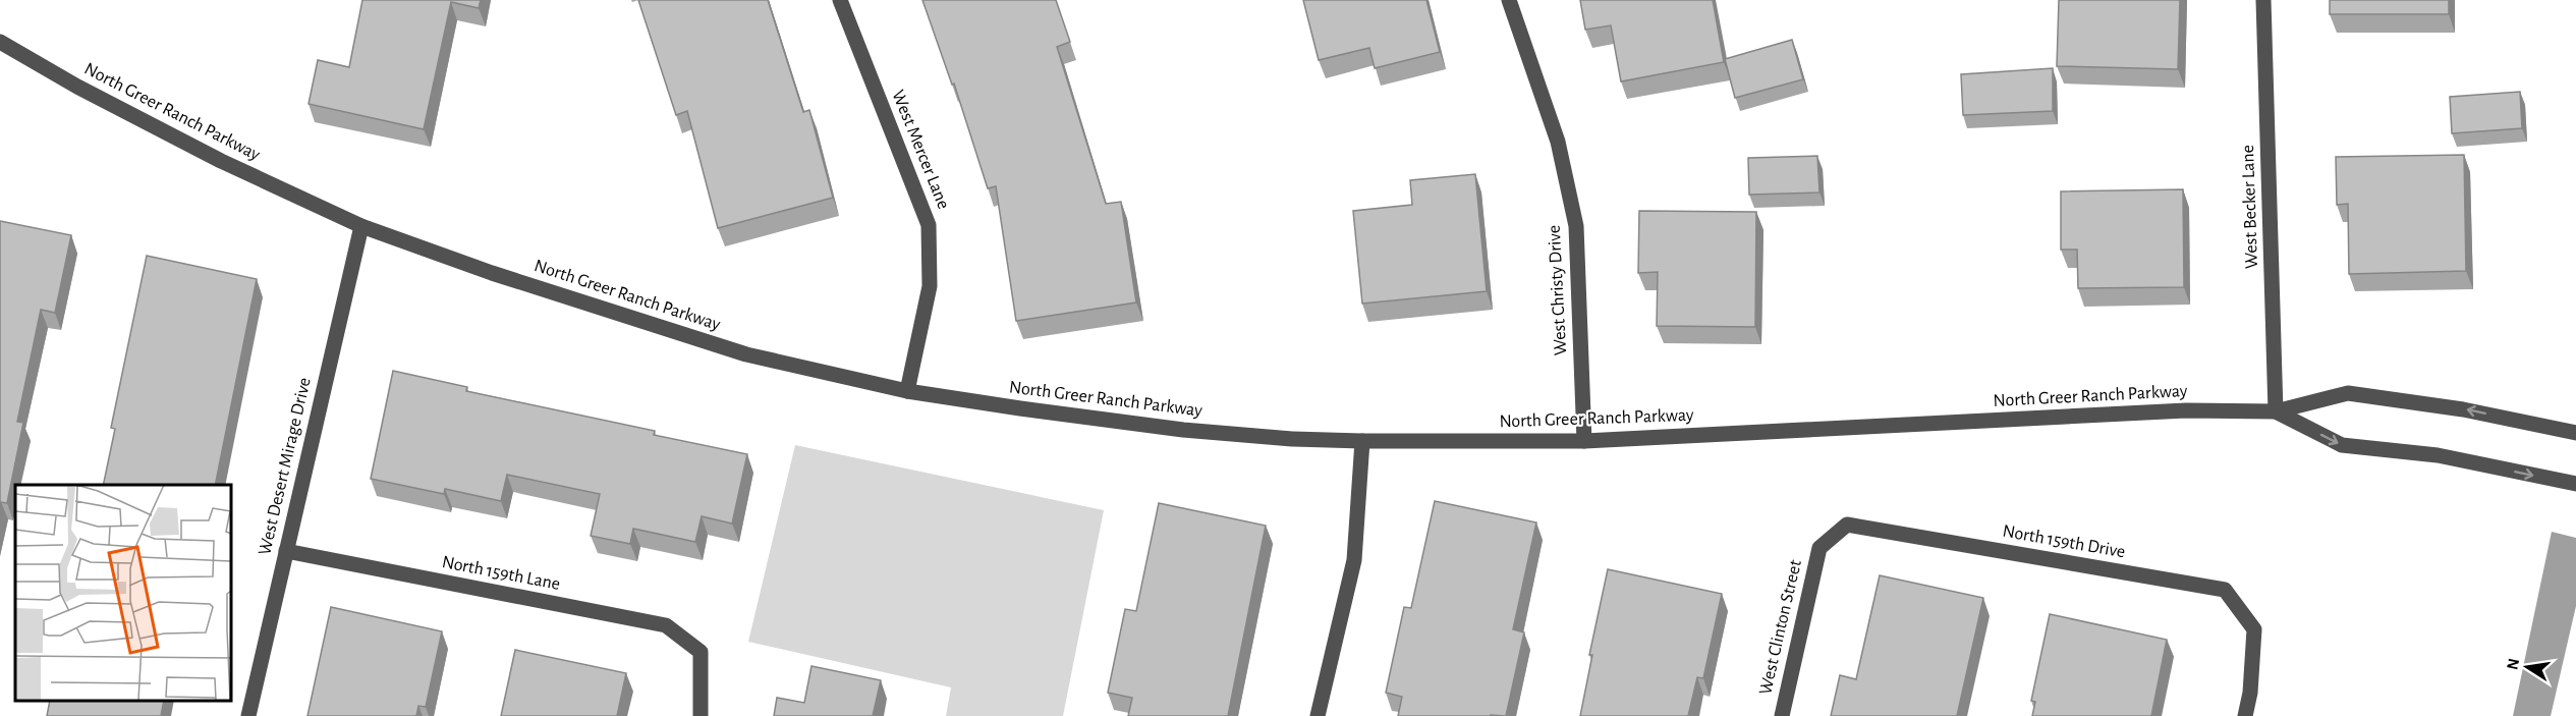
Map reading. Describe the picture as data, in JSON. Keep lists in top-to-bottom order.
{
  "streets": {
    "street": [
      "North Greer Ranch Parkway",
      "West Mercer Lane",
      "West Becker Lane",
      "West Christy Drive",
      "West Desert Mirage Drive",
      "North 159th Drive",
      "North 159th Lane",
      "West Clinton Street"
    ]
  },
  "crossings": [
    ["North Greer Ranch Parkway", "West Mercer Lane"],
    ["North Greer Ranch Parkway", "West Becker Lane"],
    ["North Greer Ranch Parkway", "West Christy Drive"],
    ["North Greer Ranch Parkway", "West Desert Mirage Drive"],
    ["West Desert Mirage Drive", "North 159th Lane"],
    ["North 159th Drive", "West Clinton Street"]
  ],
  "north": "left"
}
